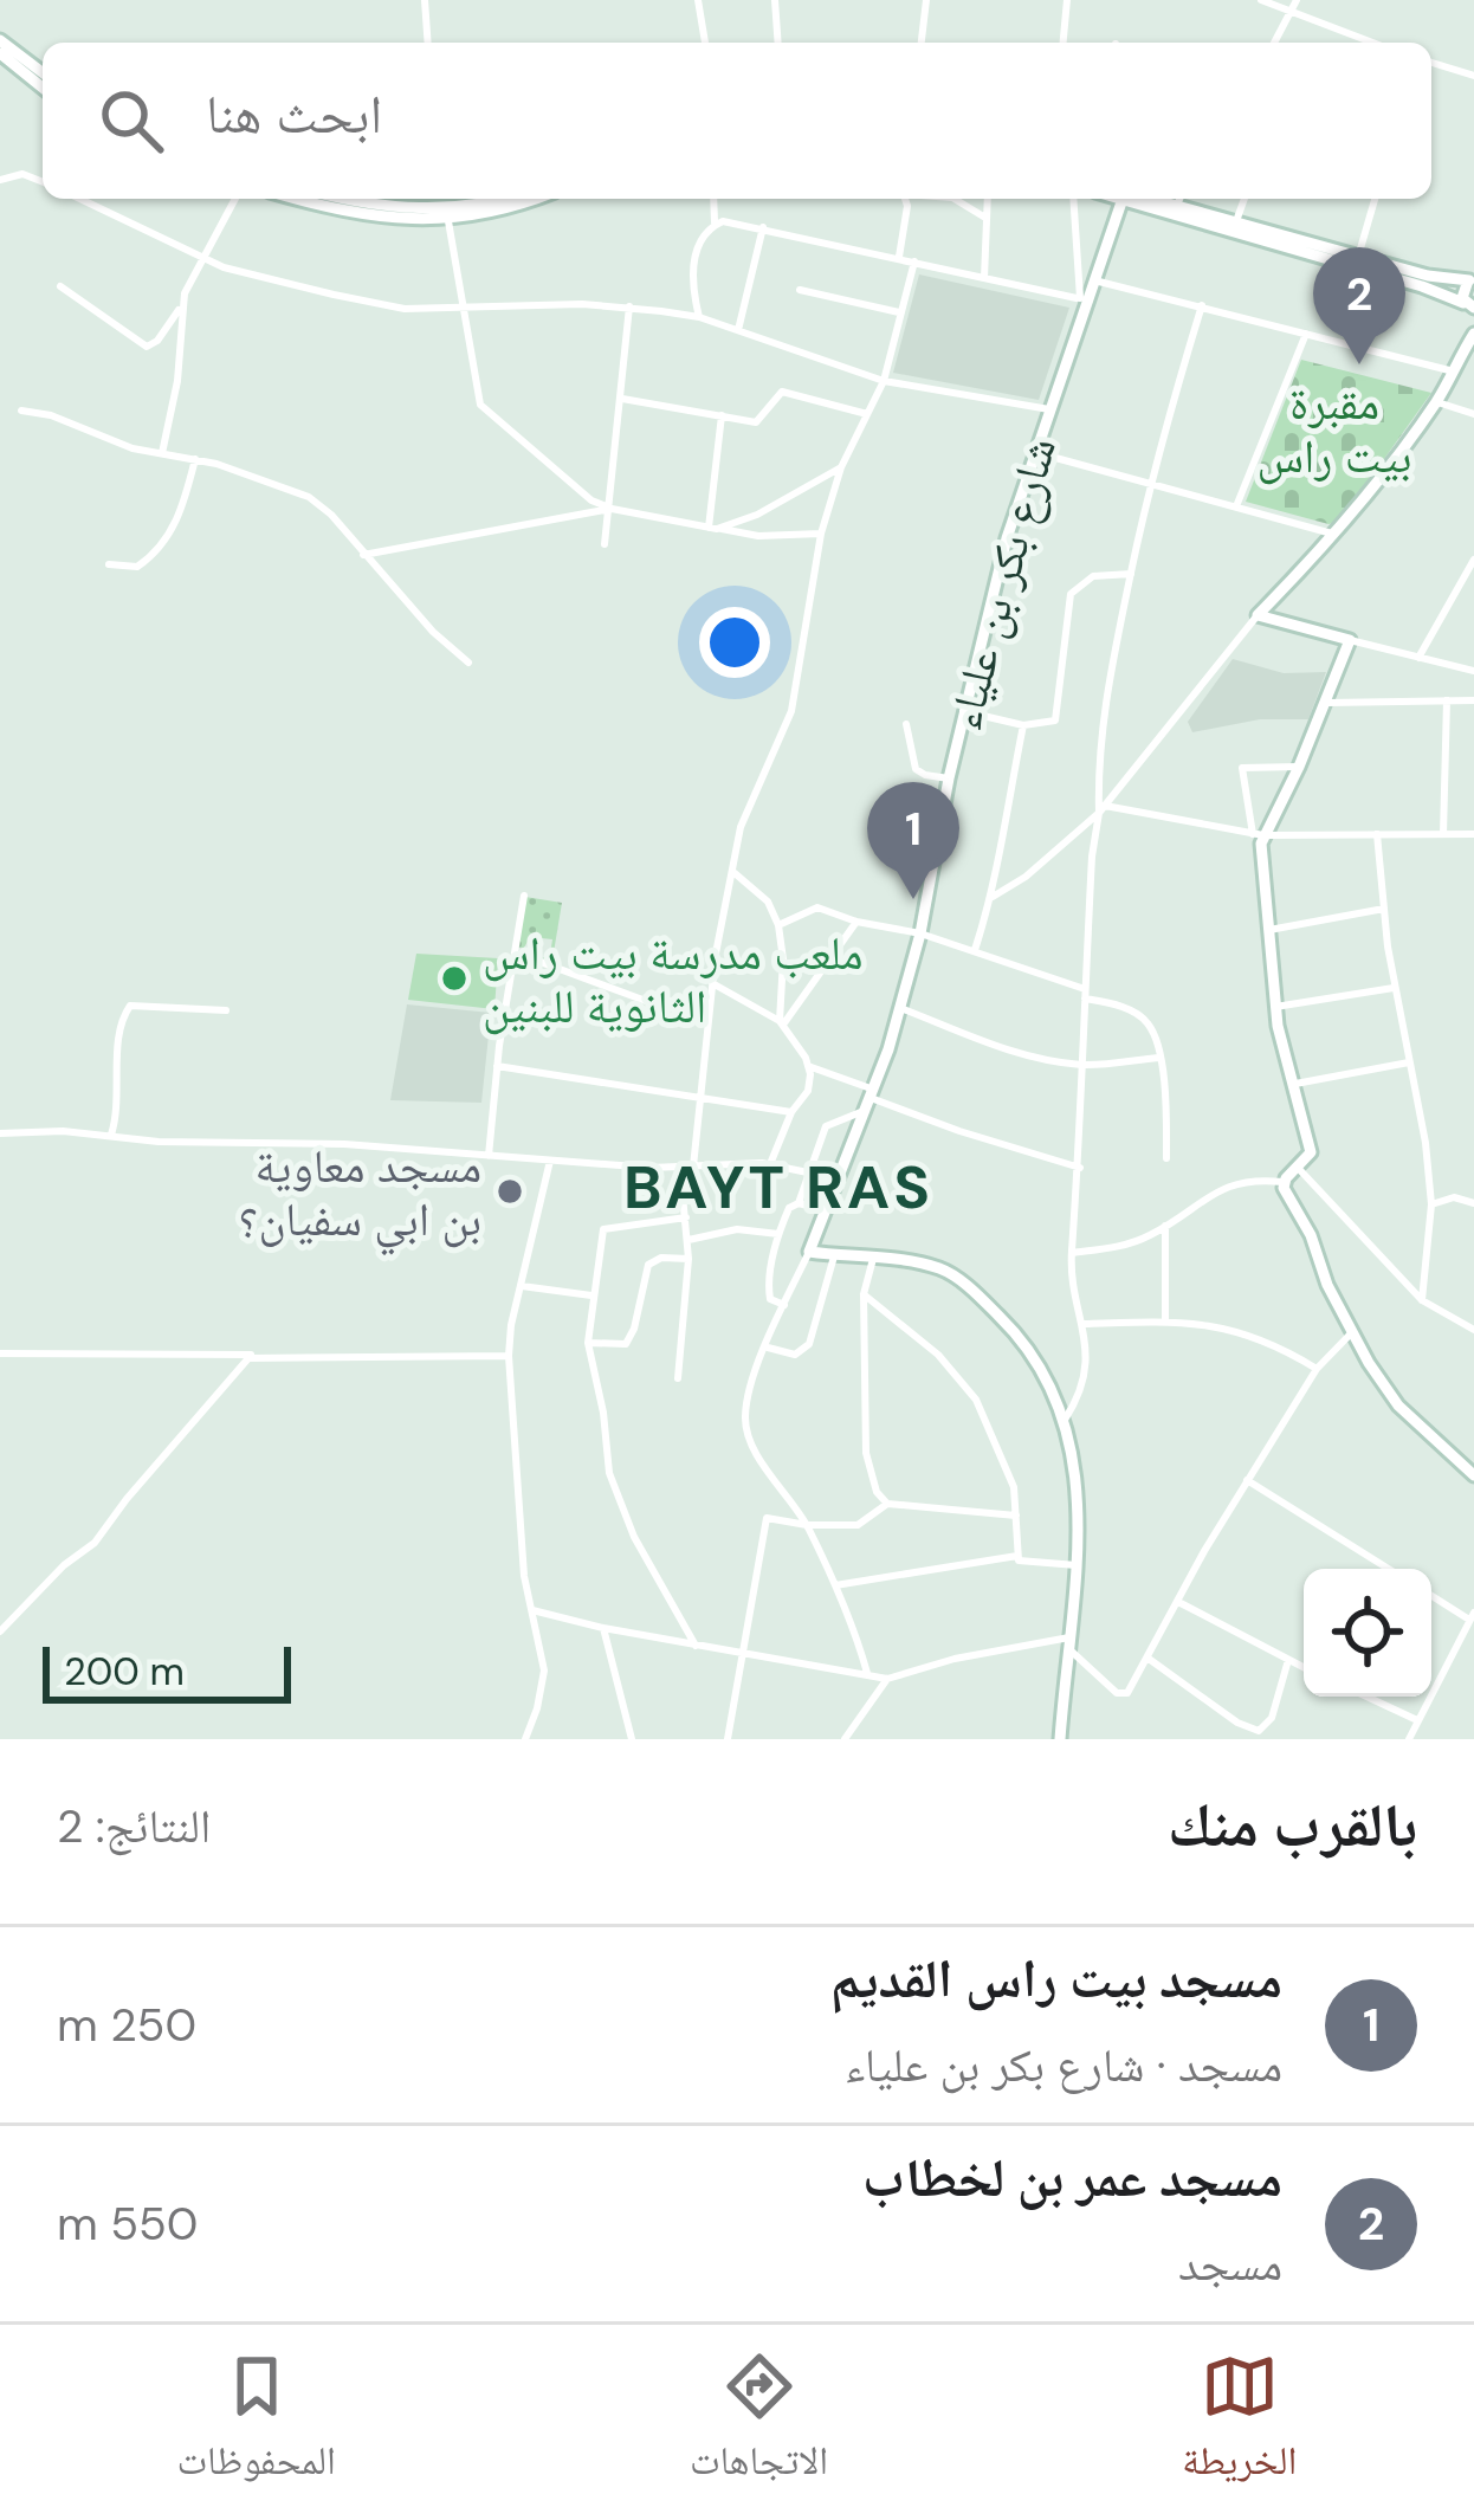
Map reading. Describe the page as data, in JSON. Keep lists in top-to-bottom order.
{
  "streets": {
    "street": ["شارع بكر بن علياء"]
  },
  "districts": ["BAYT RAS"],
  "parks": ["مقبرة بيت راس"],
  "places": ["ملعب مدرسة بيت راس الثانوية للبنين", "مسجد معاوية بن ابي سفيان؟"],
  "scale_bar": "200 m",
  "page": {
    "search": "ابحث هنا",
    "pins": ["2", "1"],
    "scale": "200 m",
    "heading": ["بالقرب منك", "النتائج: 2"],
    "list": [
      {
        "mark": "1",
        "name": "مسجد بيت راس القديم",
        "note": "مسجد · شارع بكر بن علياء",
        "value": "250 m"
      },
      {
        "mark": "2",
        "name": "مسجد عمر بن لخطاب",
        "note": "مسجد",
        "value": "550 m"
      }
    ],
    "nav": ["الخريطة", "الاتجاهات", "المحفوظات"]
  }
}
